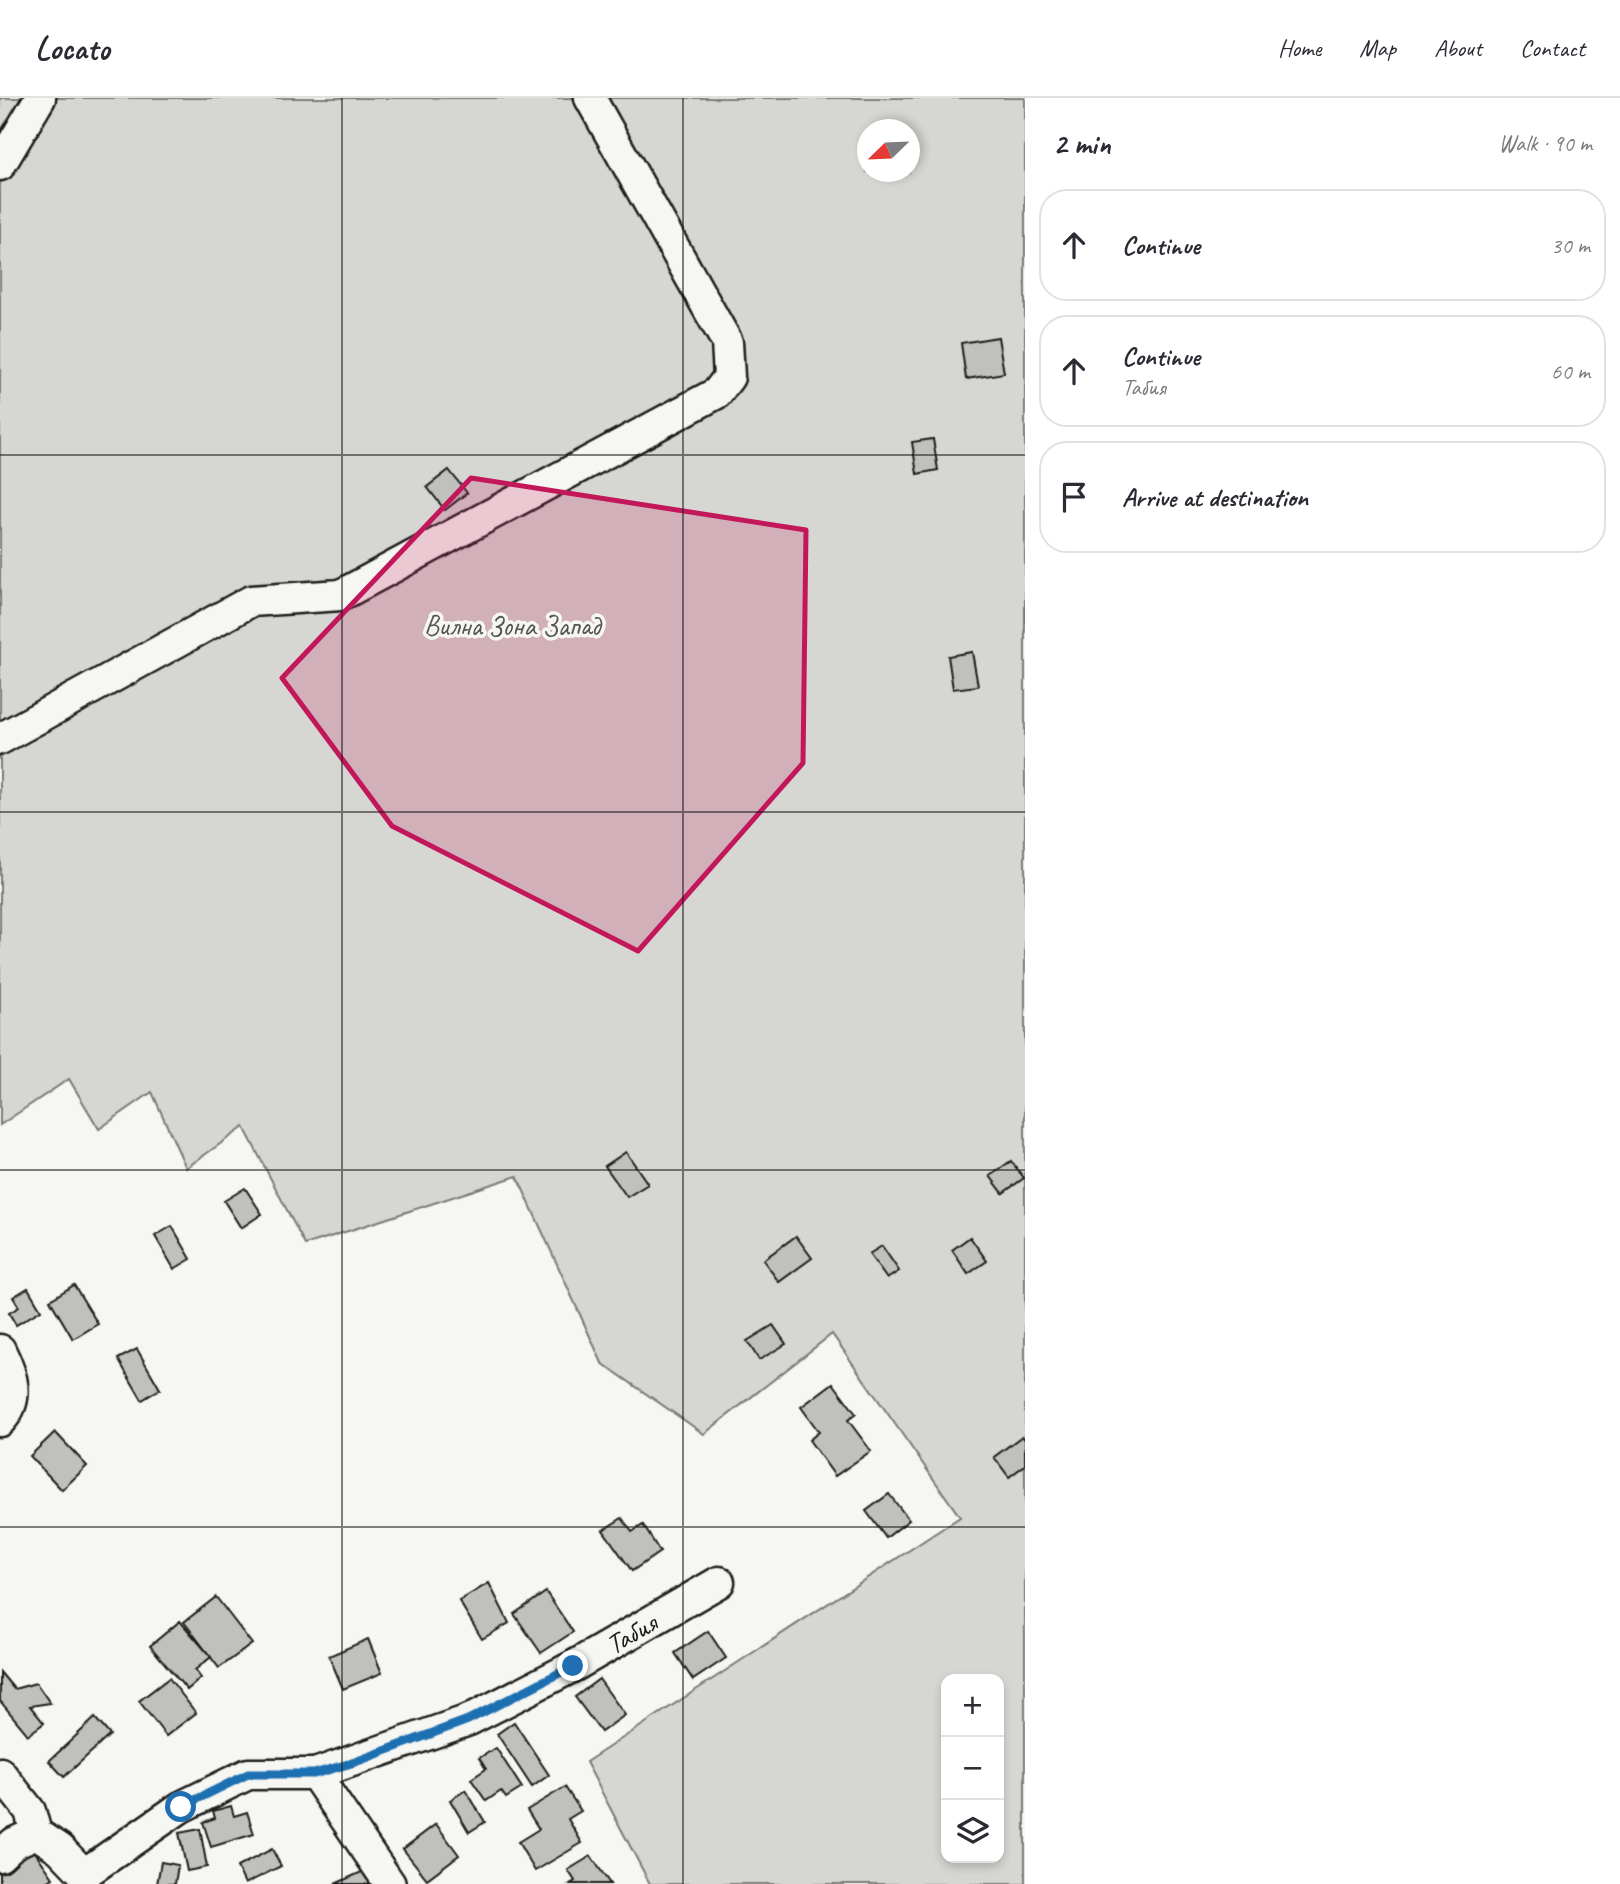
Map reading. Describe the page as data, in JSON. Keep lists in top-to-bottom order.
{
  "streets": {
    "street": ["Табия"]
  },
  "parks": ["Вилна Зона Запад"],
  "north": "bottom left",
  "page": {
    "header": "Locato",
    "nav": [
      "Home",
      "Map",
      "About",
      "Contact"
    ],
    "heading": ["2 min", "Walk · 90 m"],
    "list": [
      ["Continue", "30 m"],
      ["Continue", "Табия", "60 m"],
      "Arrive at destination"
    ],
    "map_buttons": ["+", "−"]
  }
}
